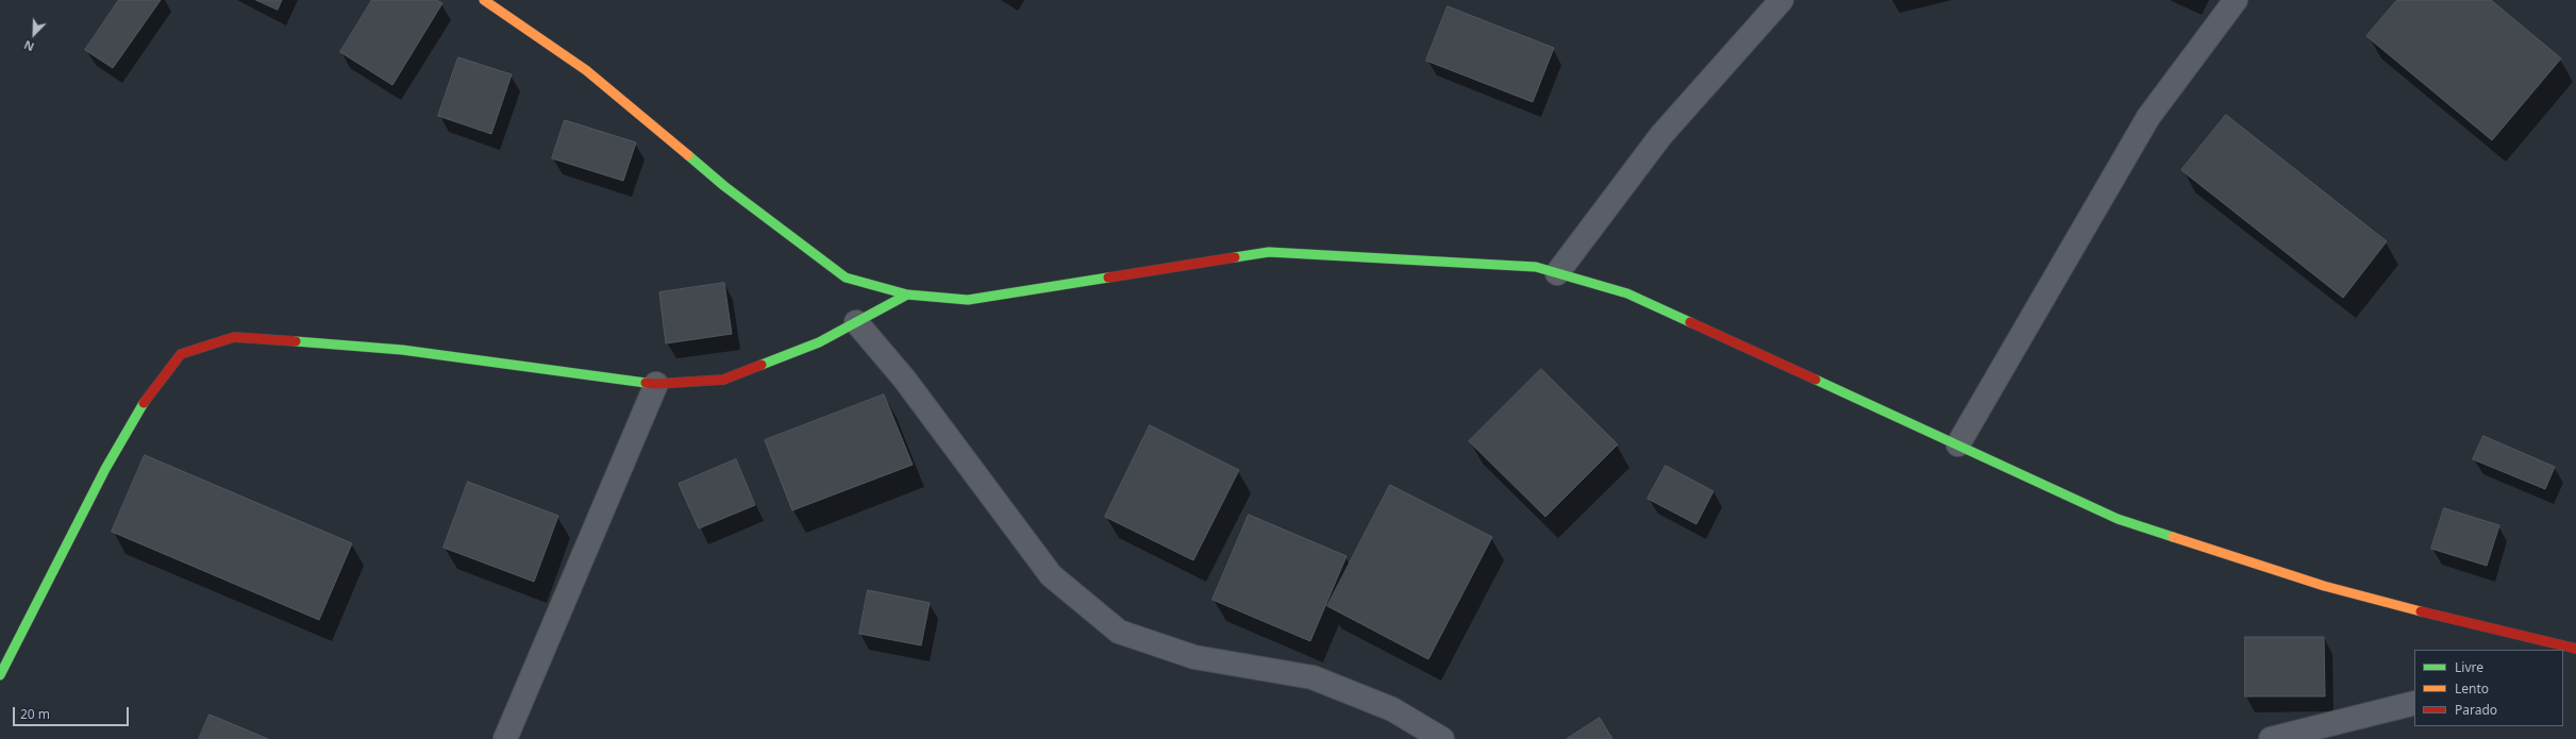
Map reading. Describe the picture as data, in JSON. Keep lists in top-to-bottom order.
{
  "legend": ["Livre", "Lento", "Parado"],
  "scale_bar": "20 m",
  "north": "bottom left"
}
